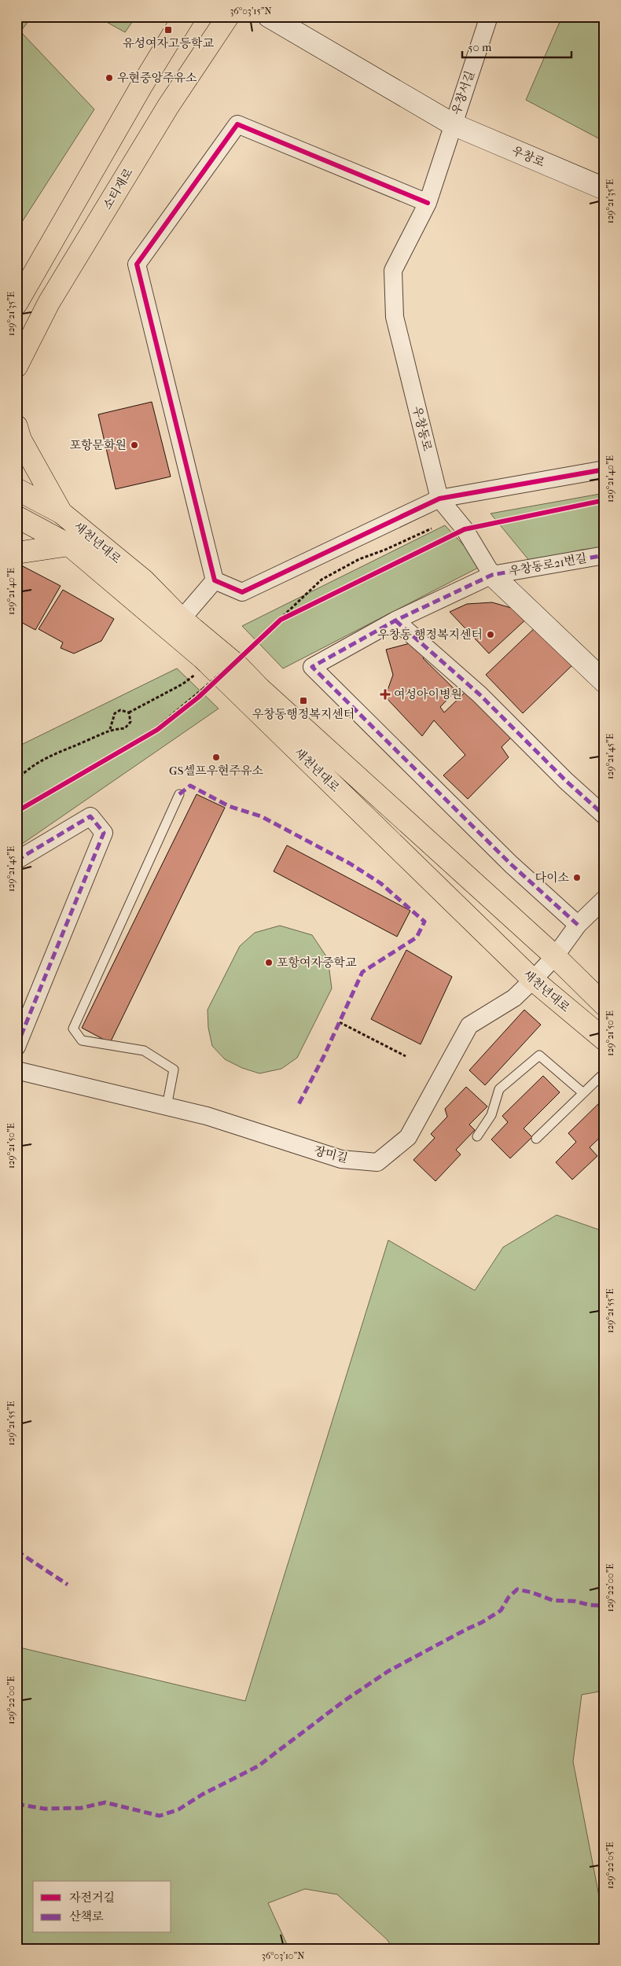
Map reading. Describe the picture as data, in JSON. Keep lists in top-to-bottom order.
{
  "streets": {
    "main road": [
      "우창로",
      "소티재로",
      "우창동로",
      "새천년대로"
    ],
    "street": ["우창서길", "우창동로21번길", "장미길"]
  },
  "crossings": [
    ["우창서길", "우창로"],
    ["우창서길", "우창동로"],
    ["우창로", "우창동로"],
    ["우창동로", "우창동로21번길"],
    ["새천년대로", "장미길"],
    ["우창동로21번길", "장미길"]
  ],
  "places": {
    "transit": ["유성여자고등학교", "우창동행정복지센터"],
    "other": [
      "우현중앙주유소",
      "포항문화원",
      "우창동 행정복지센터",
      "GS셀프우현주유소",
      "다이소",
      "포항여자중학교"
    ],
    "health": ["여성아이병원"]
  },
  "legend": ["자전거길", "산책로"],
  "scale_bar": "50 m",
  "coordinates": [
    "36°03'15\"N",
    "129°21'35\"E",
    "129°21'40\"E",
    "129°21'45\"E",
    "129°21'50\"E",
    "129°21'55\"E",
    "129°22'00\"E",
    "129°22'05\"E",
    "36°03'10\"N"
  ]
}
